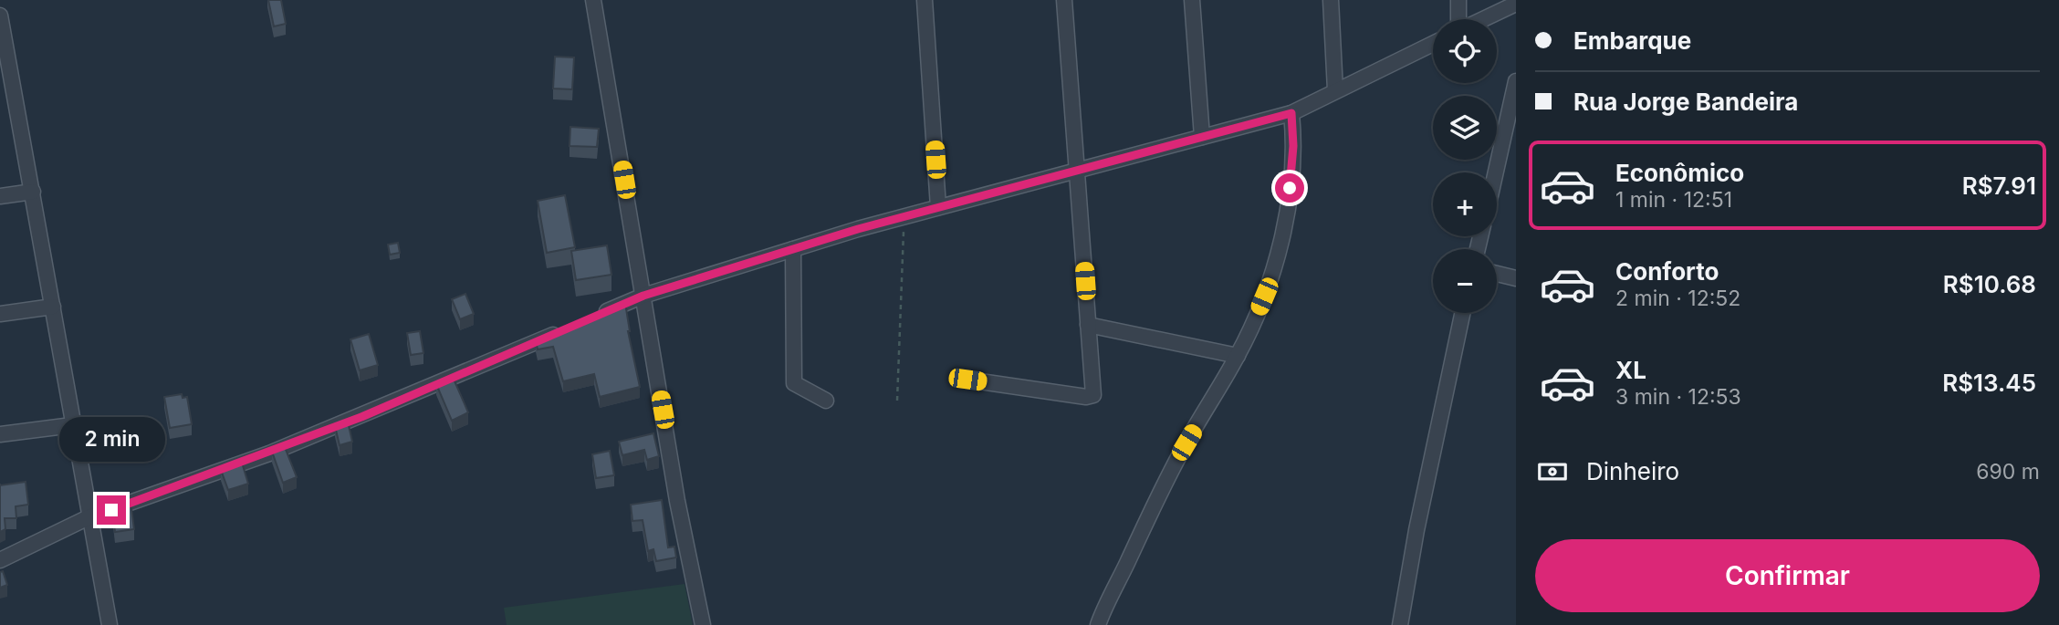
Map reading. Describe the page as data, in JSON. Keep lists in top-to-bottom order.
{
  "page": {
    "banner": ["Embarque", "Rua Jorge Bandeira"],
    "map_buttons": ["+", "−"],
    "list": [
      {
        "name": "Econômico",
        "note": "1 min · 12:51",
        "value": "R$7.91"
      },
      {
        "name": "Conforto",
        "note": "2 min · 12:52",
        "value": "R$10.68"
      },
      {
        "name": "XL",
        "note": "3 min · 12:53",
        "value": "R$13.45"
      }
    ],
    "bubble": "2 min",
    "pay": ["Dinheiro", "690 m"],
    "buttons": "Confirmar"
  }
}
